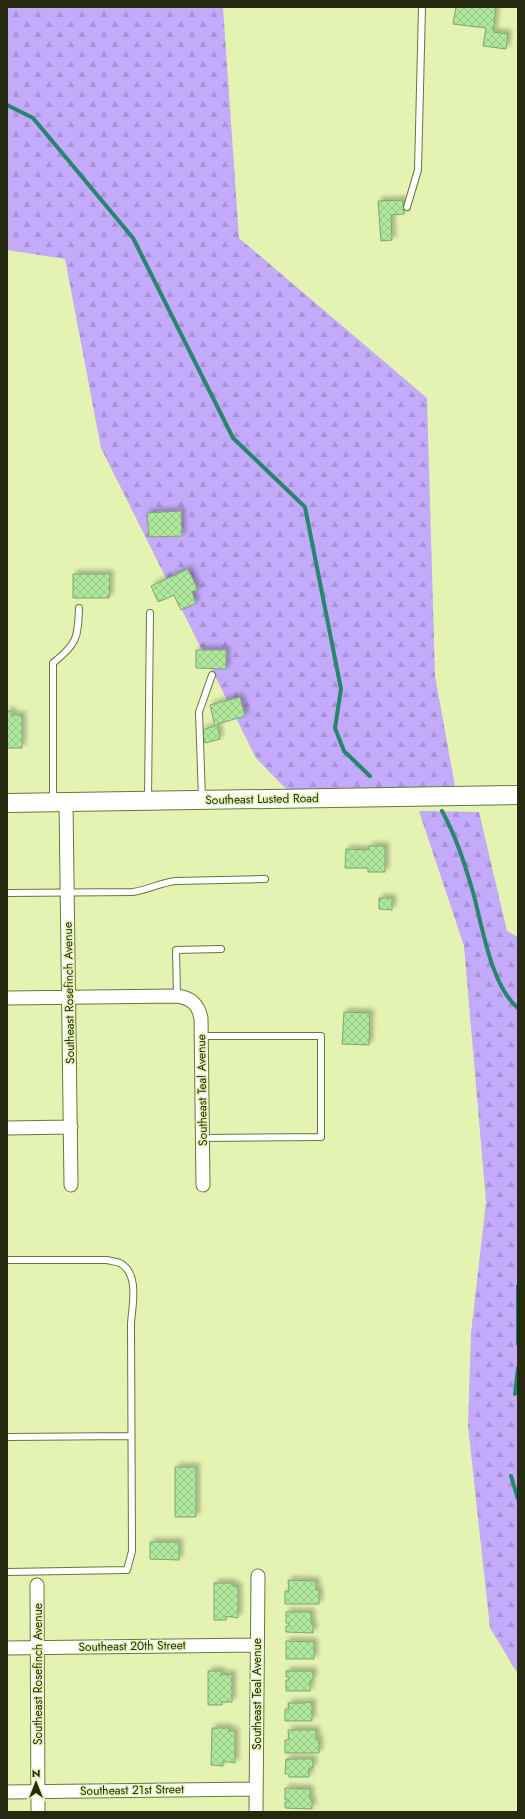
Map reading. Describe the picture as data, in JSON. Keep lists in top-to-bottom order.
{
  "streets": {
    "main road": ["Southeast Lusted Road"],
    "street": [
      "Southeast Rosefinch Avenue",
      "Southeast Teal Avenue",
      "Southeast 20th Street",
      "Southeast 21st Street"
    ]
  },
  "crossings": [
    ["Southeast Lusted Road", "Southeast Rosefinch Avenue"],
    ["Southeast Rosefinch Avenue", "Southeast 20th Street"],
    ["Southeast Rosefinch Avenue", "Southeast 21st Street"],
    ["Southeast Teal Avenue", "Southeast 20th Street"],
    ["Southeast Teal Avenue", "Southeast 21st Street"]
  ],
  "north": "top"
}
